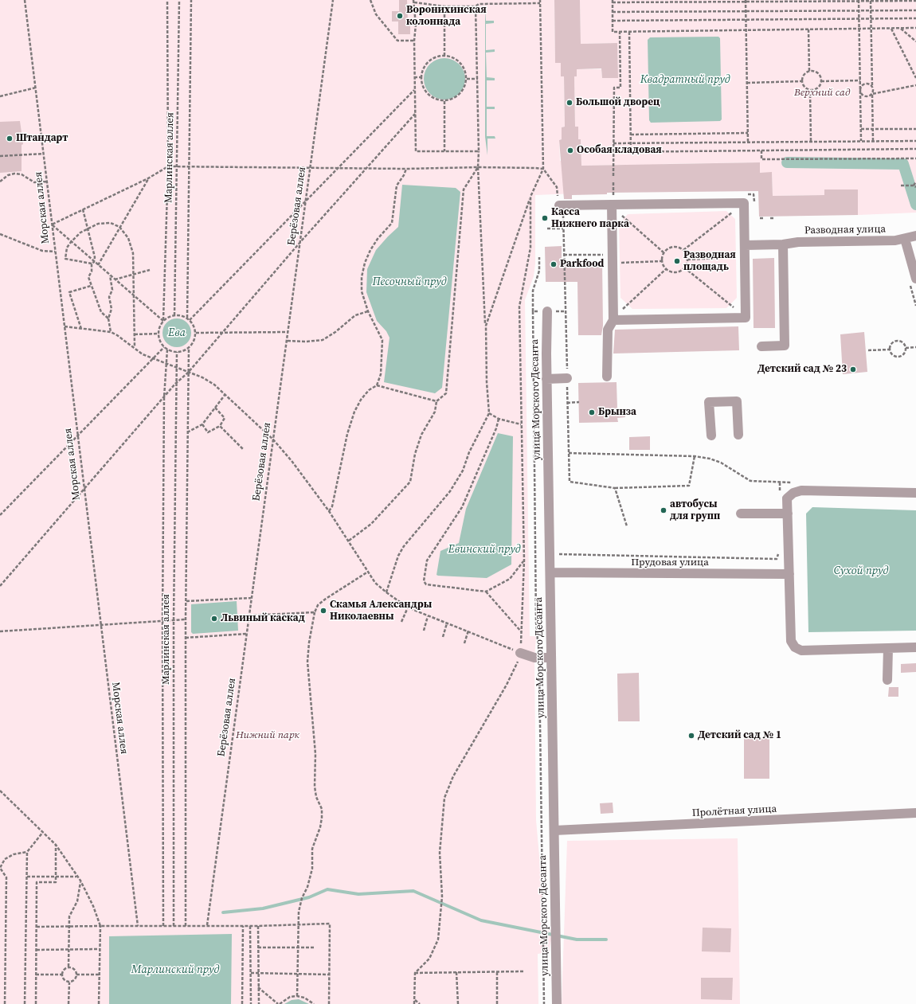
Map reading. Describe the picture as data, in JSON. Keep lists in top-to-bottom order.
{
  "streets": {
    "street": [
      "Разводная улица",
      "улица Морского Десанта",
      "Прудовая улица",
      "Пролётная улица"
    ],
    "path": ["Марлинская аллея", "Берёзовая аллея", "Морская аллея"]
  },
  "crossings": [
    ["улица Морского Десанта", "Прудовая улица"],
    ["улица Морского Десанта", "Пролётная улица"]
  ],
  "water": [
    "Квадратный пруд",
    "Песочный пруд",
    "Ева",
    "Евинский пруд",
    "Сухой пруд",
    "Марлинский пруд"
  ],
  "parks": ["Верхний сад", "Нижний парк"],
  "places": [
    "Воронихинская колоннада",
    "Большой дворец",
    "Штандарт",
    "Особая кладовая",
    "Касса Нижнего парка",
    "Разводная площадь",
    "Parkfood",
    "Детский сад № 23",
    "Брынза",
    "автобусы для групп",
    "Скамья Александры Николаевны",
    "Львиный каскад",
    "Детский сад № 1"
  ]
}
